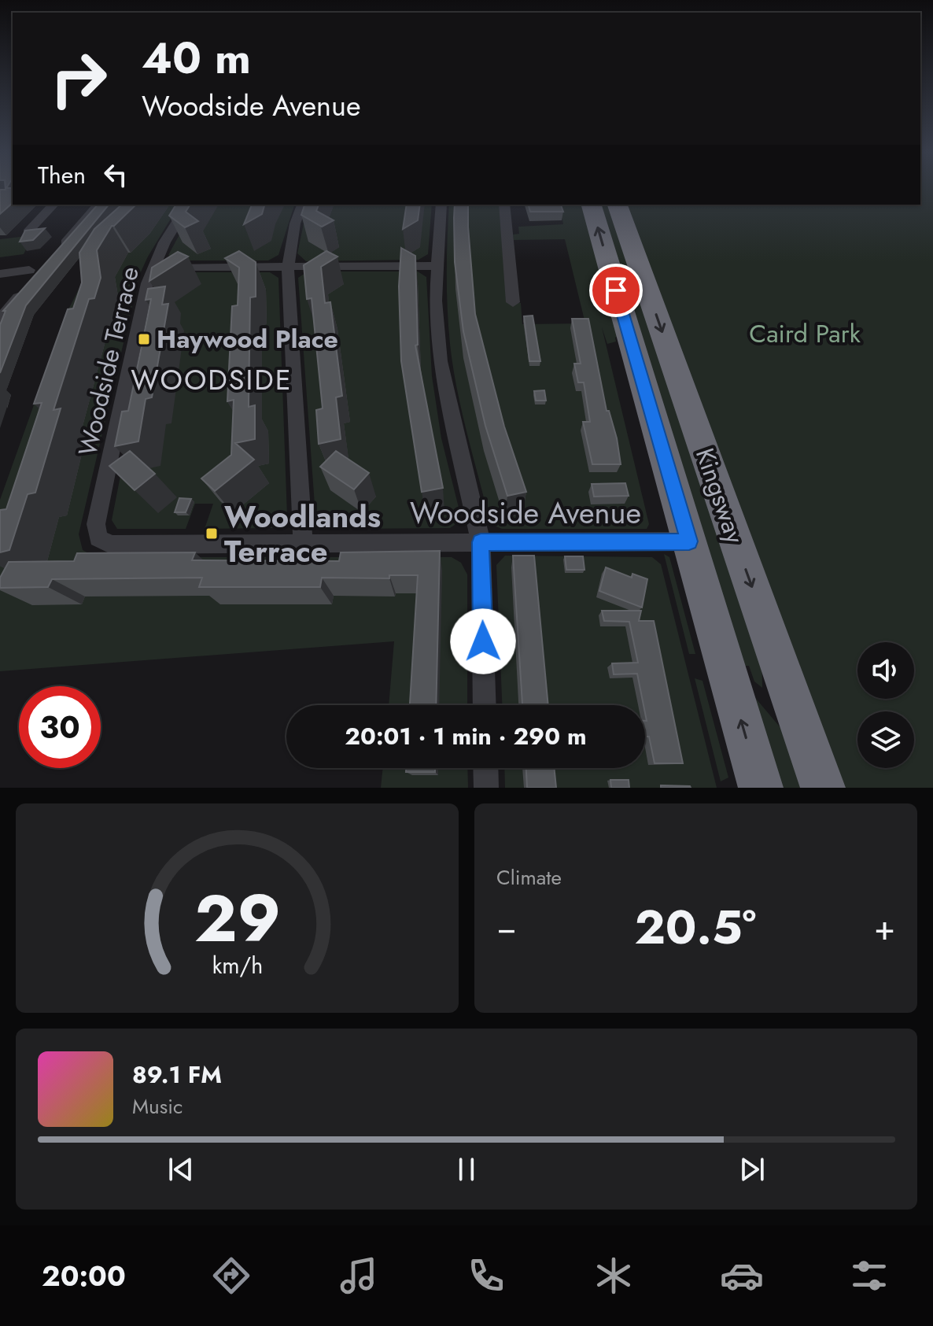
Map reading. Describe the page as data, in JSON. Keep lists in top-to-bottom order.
{
  "streets": {
    "highway": ["Kingsway"],
    "street": ["Woodside Terrace", "Woodside Avenue"]
  },
  "crossings": [
    ["Woodside Terrace", "Woodside Avenue"],
    ["Kingsway", "Woodside Avenue"]
  ],
  "districts": ["WOODSIDE"],
  "parks": ["Caird Park"],
  "places": {
    "transit": ["Haywood Place", "Woodlands Terrace"]
  },
  "page": {
    "turn": ["40 m", "Woodside Avenue"],
    "then": "Then",
    "limit": "30",
    "trip": "20:01 · 1 min · 290 m",
    "tile": "Climate",
    "heat": ["−", "20.5°", "+"],
    "song": ["89.1 FM", "Music"],
    "tabs": "20:00",
    "gauge": ["29", "km/h"]
  }
}
